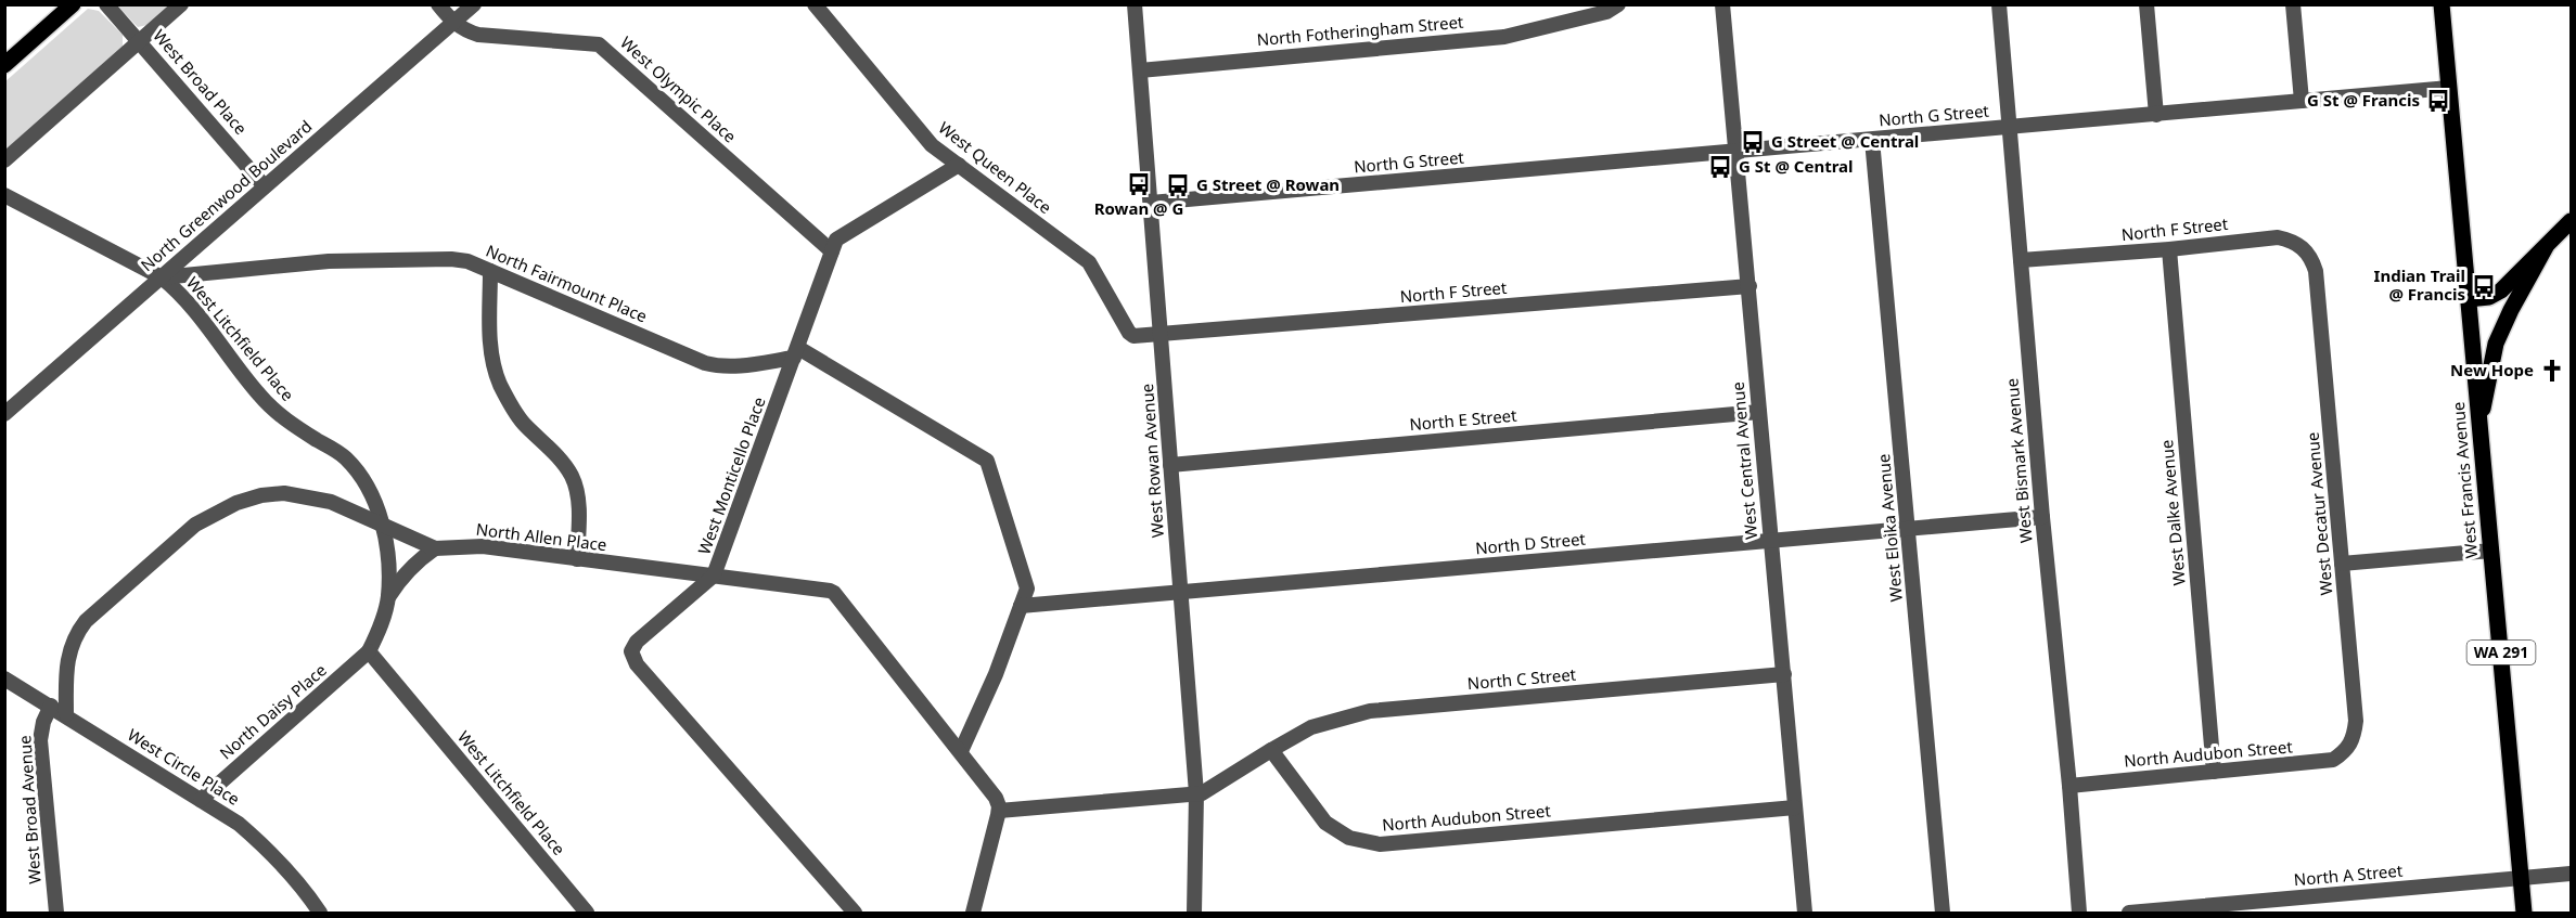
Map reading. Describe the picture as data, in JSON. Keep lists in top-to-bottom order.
{
  "streets": {
    "main road": ["West Francis Avenue", "WA 291"],
    "street": [
      "North Fotheringham Street",
      "West Broad Place",
      "West Olympic Place",
      "North G Street",
      "West Queen Place",
      "North Greenwood Boulevard",
      "North F Street",
      "North Fairmount Place",
      "West Litchfield Place",
      "North E Street",
      "West Rowan Avenue",
      "West Central Avenue",
      "West Bismark Avenue",
      "West Monticello Place",
      "West Dalke Avenue",
      "West Decatur Avenue",
      "West Eloika Avenue",
      "North Allen Place",
      "North D Street",
      "North C Street",
      "North Daisy Place",
      "North Audubon Street",
      "West Circle Place",
      "West Broad Avenue",
      "North A Street"
    ]
  },
  "crossings": [
    ["North Fotheringham Street", "West Rowan Avenue"],
    ["West Broad Place", "North Greenwood Boulevard"],
    ["West Olympic Place", "North Greenwood Boulevard"],
    ["West Olympic Place", "West Monticello Place"],
    ["North G Street", "West Rowan Avenue"],
    ["North G Street", "West Central Avenue"],
    ["North G Street", "West Bismark Avenue"],
    ["North G Street", "West Francis Avenue"],
    ["North G Street", "West Eloika Avenue"],
    ["West Queen Place", "North F Street"],
    ["West Queen Place", "West Rowan Avenue"],
    ["North Greenwood Boulevard", "North Fairmount Place"],
    ["North Greenwood Boulevard", "West Litchfield Place"],
    ["North F Street", "West Rowan Avenue"],
    ["North F Street", "West Central Avenue"],
    ["North F Street", "West Bismark Avenue"],
    ["North F Street", "West Dalke Avenue"],
    ["North F Street", "West Decatur Avenue"],
    ["North Fairmount Place", "West Litchfield Place"],
    ["North Fairmount Place", "West Monticello Place"],
    ["West Litchfield Place", "North Allen Place"],
    ["West Litchfield Place", "North Daisy Place"],
    ["North E Street", "West Rowan Avenue"],
    ["North E Street", "West Central Avenue"],
    ["West Rowan Avenue", "North D Street"],
    ["West Central Avenue", "North D Street"],
    ["West Central Avenue", "North C Street"],
    ["West Central Avenue", "North Audubon Street"],
    ["West Bismark Avenue", "North D Street"],
    ["West Bismark Avenue", "North Audubon Street"],
    ["West Monticello Place", "North Allen Place"],
    ["West Francis Avenue", "North A Street"],
    ["West Dalke Avenue", "North Audubon Street"],
    ["West Decatur Avenue", "North Audubon Street"],
    ["West Eloika Avenue", "North D Street"],
    ["North Allen Place", "West Circle Place"],
    ["North C Street", "North Audubon Street"],
    ["North Daisy Place", "West Circle Place"],
    ["West Circle Place", "West Broad Avenue"]
  ],
  "places": {
    "bus stop": [
      "G St @ Francis",
      "G Street @ Central",
      "G St @ Central",
      "Rowan @ G",
      "G Street @ Rowan",
      "Indian Trail @ Francis"
    ],
    "church": ["New Hope"]
  }
}
